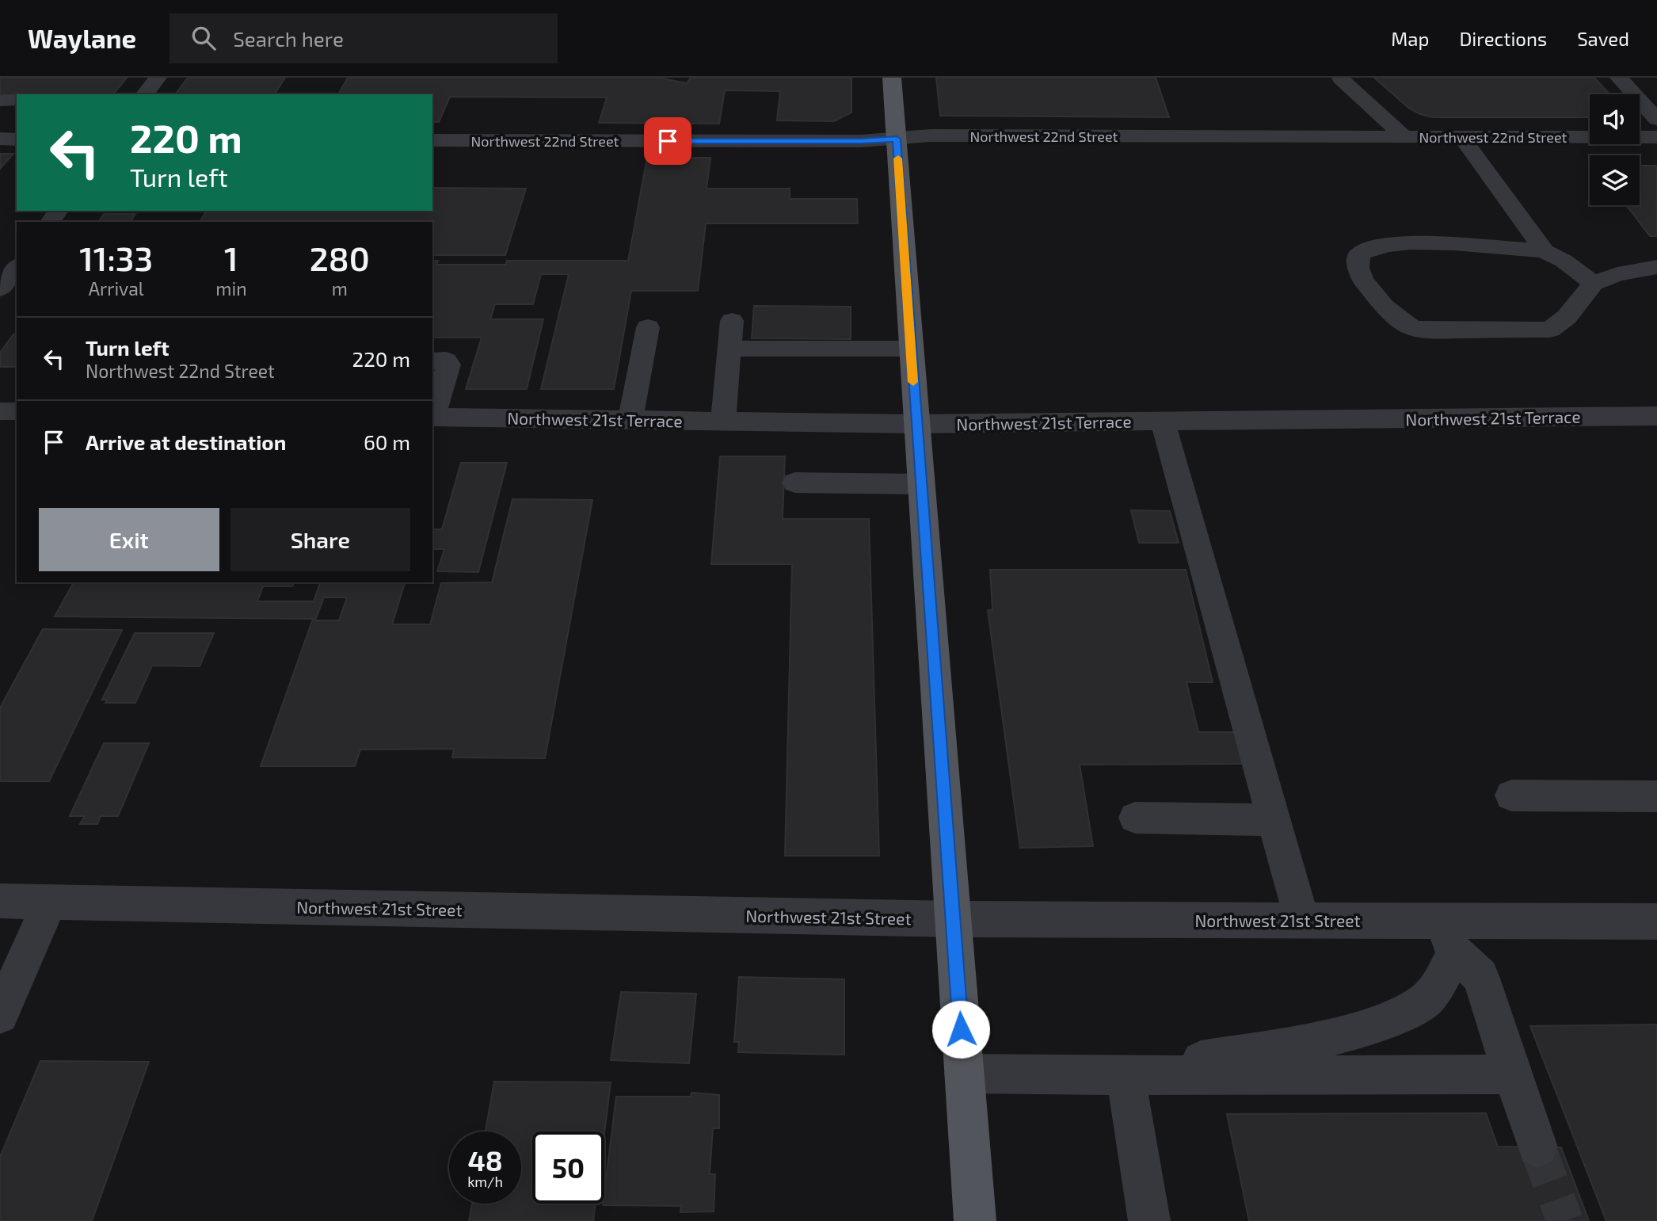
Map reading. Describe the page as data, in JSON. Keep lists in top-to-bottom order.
{
  "streets": {
    "street": ["Northwest 22nd Street", "Northwest 21st Terrace", "Northwest 21st Street"]
  },
  "page": {
    "header": "Waylane",
    "search": "Search here",
    "nav": ["Map", "Directions", "Saved"],
    "turn": ["220 m", "Turn left"],
    "eta": [
      "11:33",
      "Arrival",
      "1",
      "min",
      "280",
      "m"
    ],
    "list": [
      {
        "name": "Turn left",
        "note": "Northwest 22nd Street",
        "value": "220 m"
      },
      {
        "name": "Arrive at destination",
        "value": "60 m"
      }
    ],
    "buttons": ["Exit", "Share"],
    "speed": "48 km/h",
    "limit": "50"
  }
}
